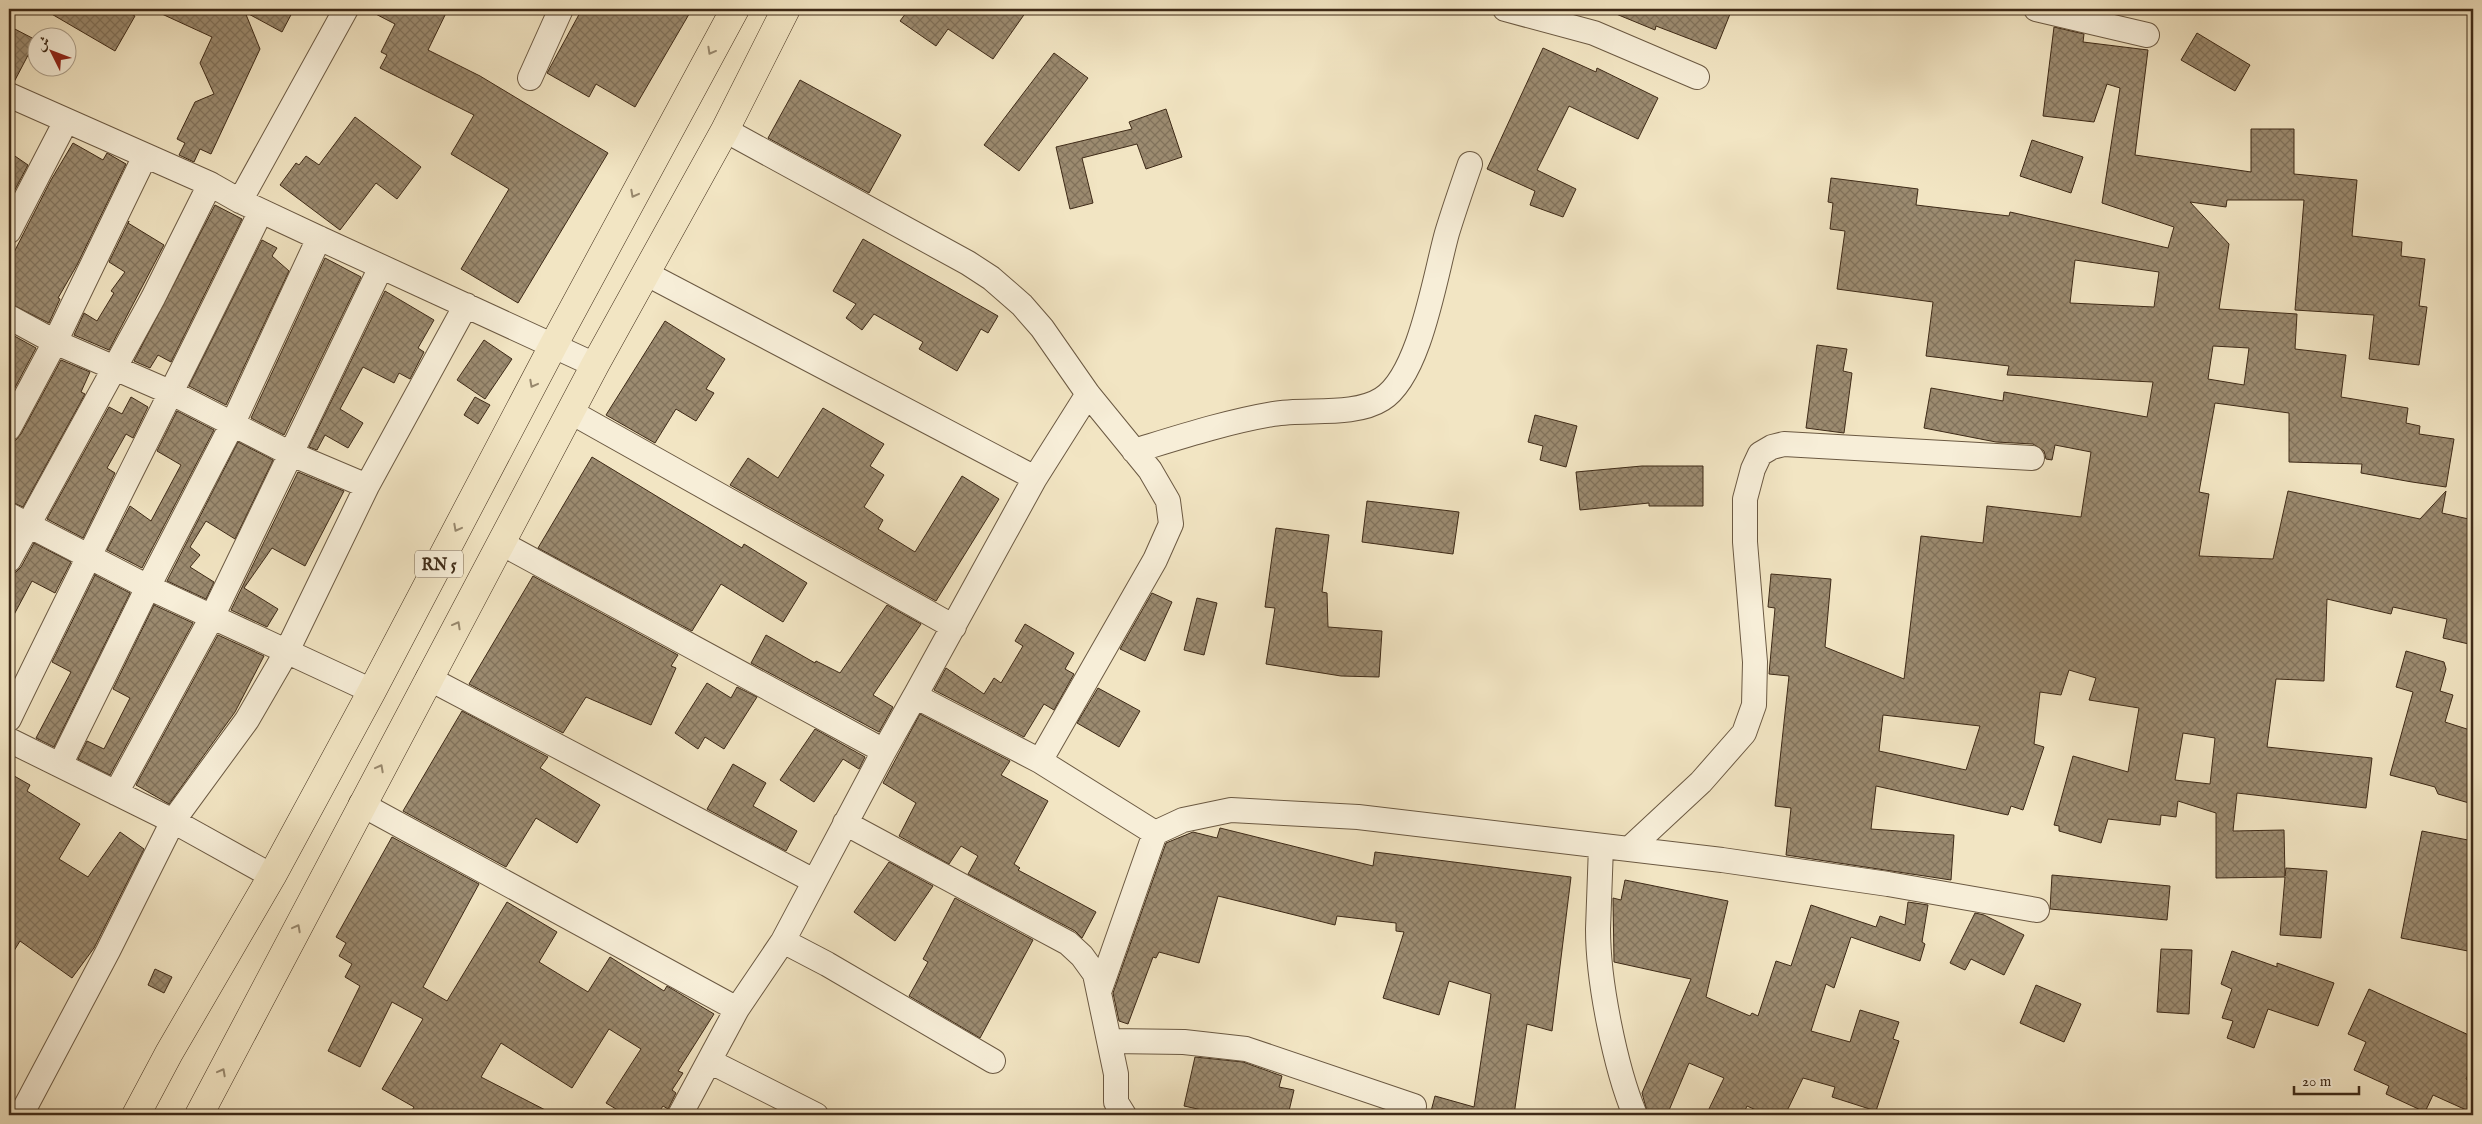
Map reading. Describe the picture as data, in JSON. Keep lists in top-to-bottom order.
{
  "streets": {
    "main road": ["RN 5"]
  },
  "scale_bar": "20 m",
  "north": "top left"
}
